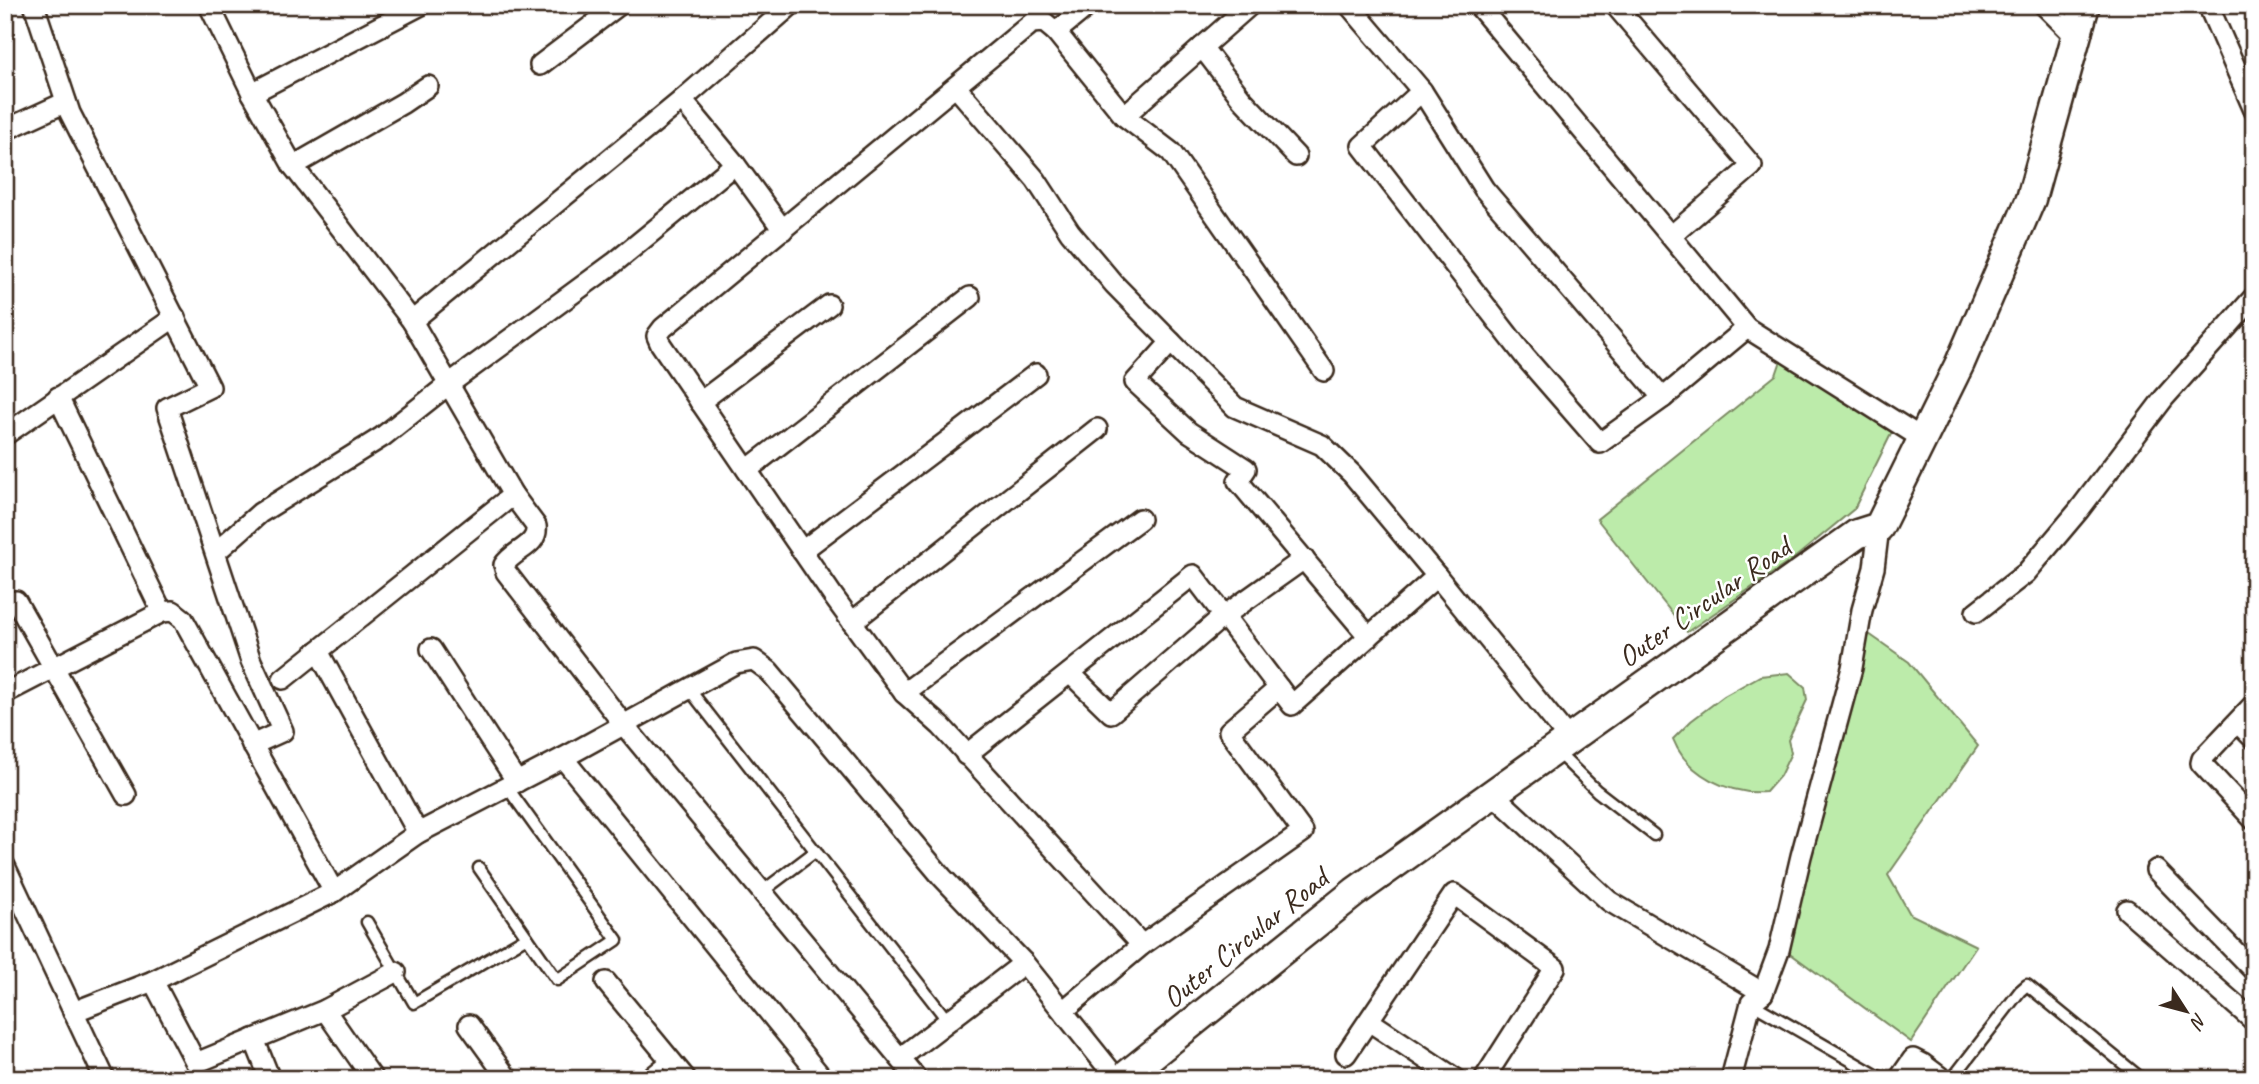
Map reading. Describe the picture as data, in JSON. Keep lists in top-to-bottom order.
{
  "streets": {
    "main road": ["Outer Circular Road"]
  },
  "north": "bottom right"
}
